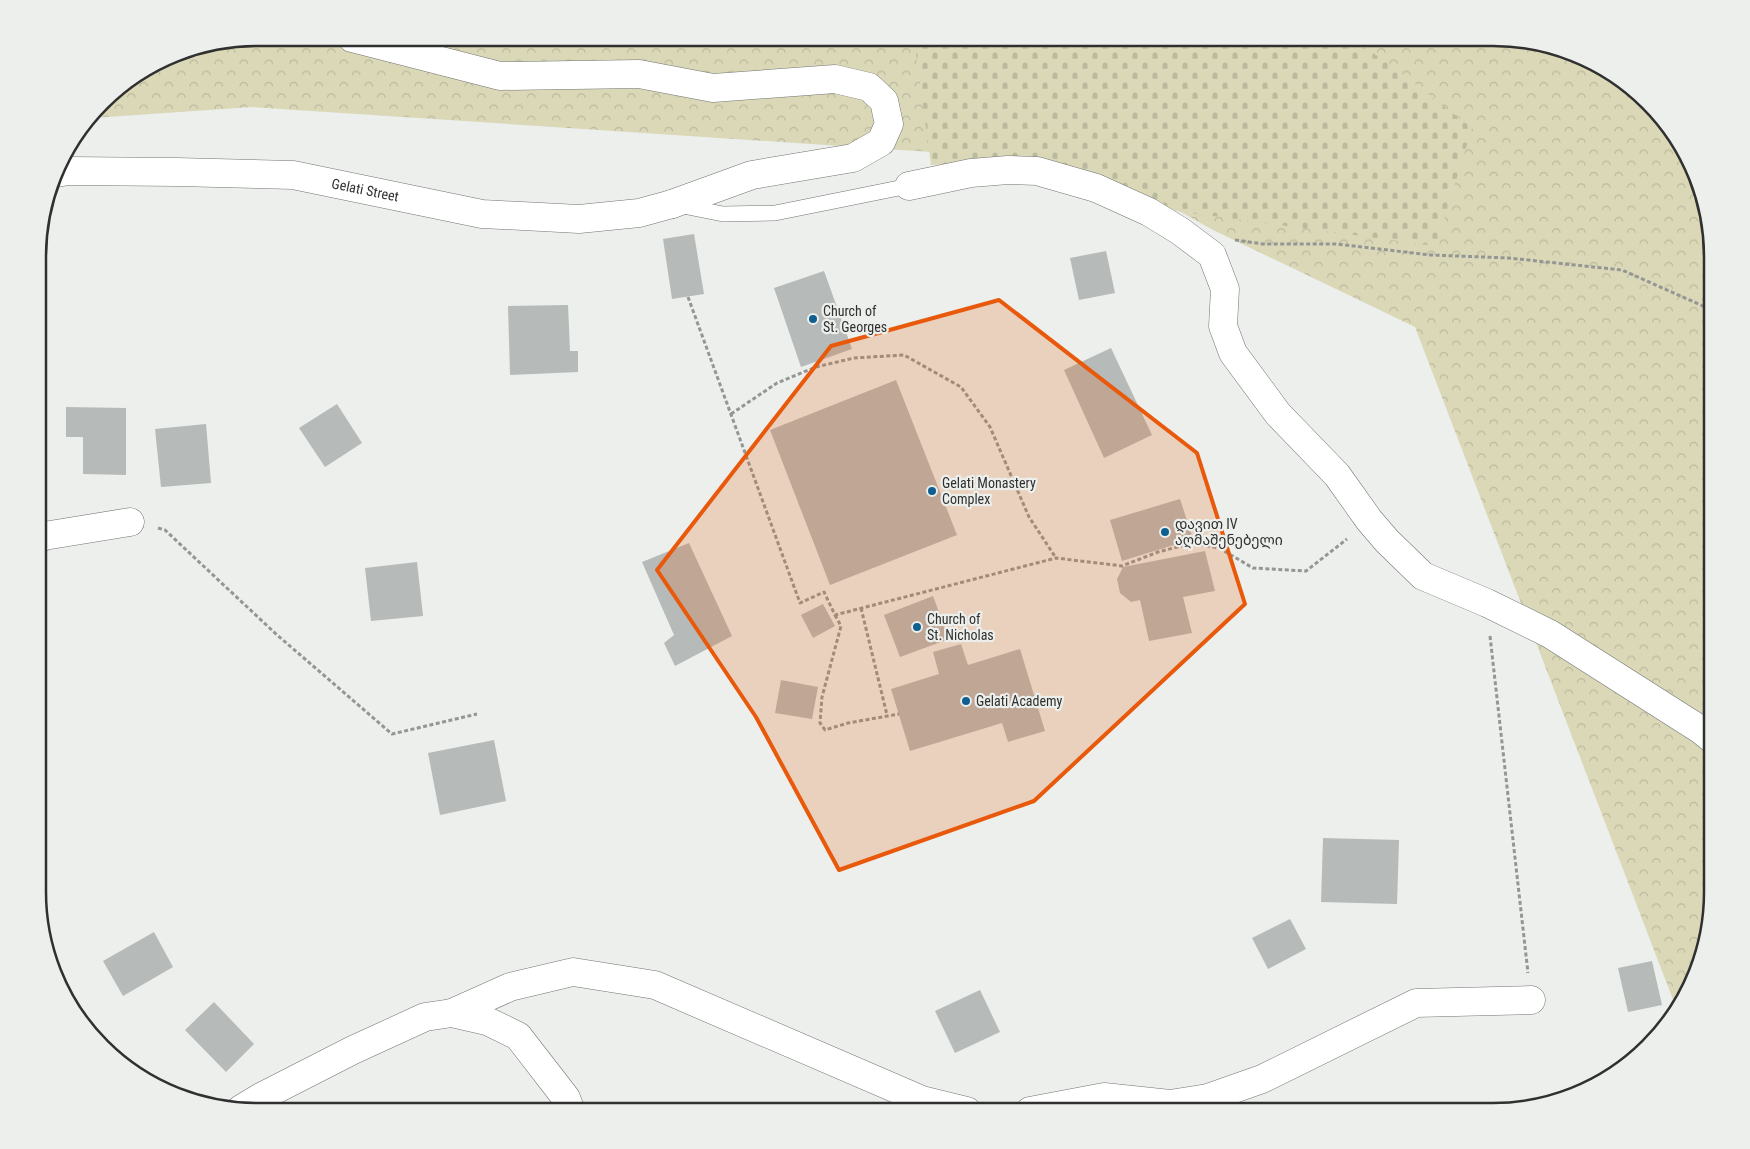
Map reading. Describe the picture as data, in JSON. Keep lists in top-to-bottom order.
{
  "streets": {
    "street": ["Gelati Street"]
  },
  "places": [
    "Church of St. Georges",
    "Gelati Monastery Complex",
    "დავით IV აღმაშენებელი",
    "Church of St. Nicholas",
    "Gelati Academy"
  ]
}
